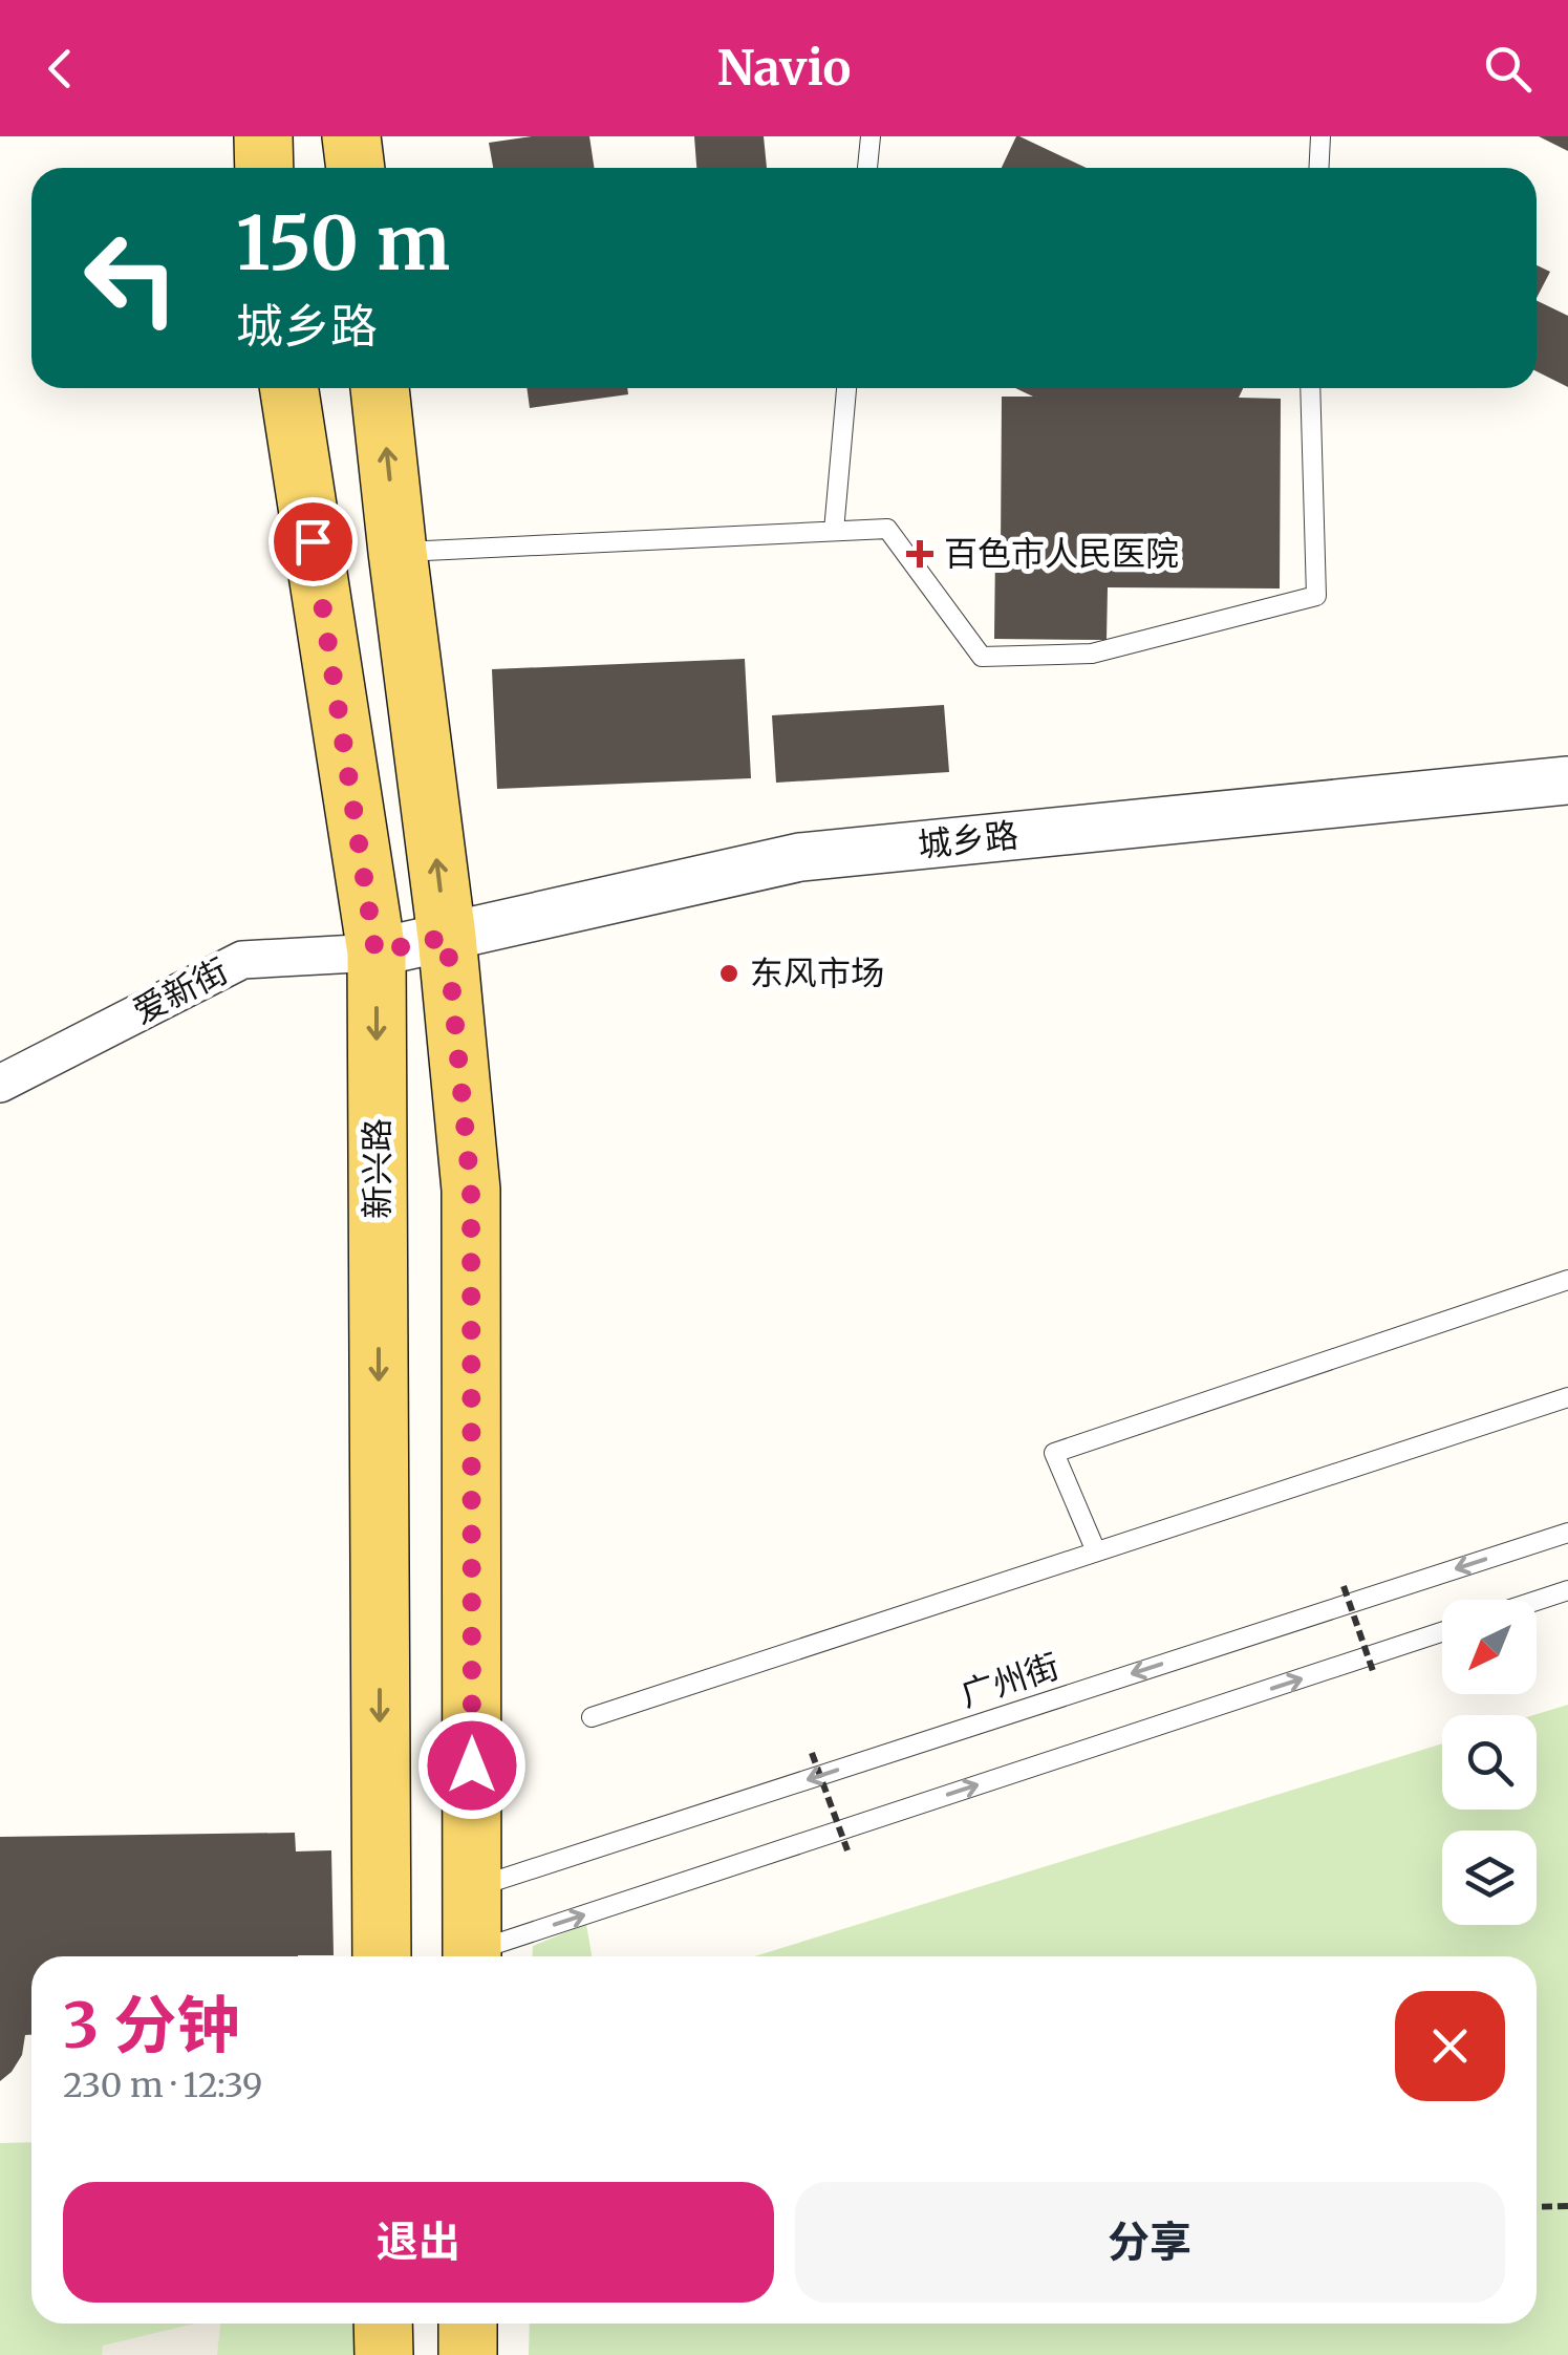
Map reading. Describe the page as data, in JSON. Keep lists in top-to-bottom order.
{
  "streets": {
    "main road": ["新兴路"],
    "street": ["城乡路", "爱新街"],
    "lane": ["广州街"]
  },
  "crossings": [
    ["城乡路", "爱新街"],
    ["城乡路", "新兴路"],
    ["爱新街", "新兴路"]
  ],
  "places": {
    "health": ["百色市人民医院"],
    "other": ["东风市场"]
  },
  "north": "bottom left",
  "page": {
    "header": "Navio",
    "turn": ["150 m", "城乡路"],
    "heading": ["3 分钟", "230 m · 12:39"],
    "buttons": ["退出", "分享"]
  }
}
